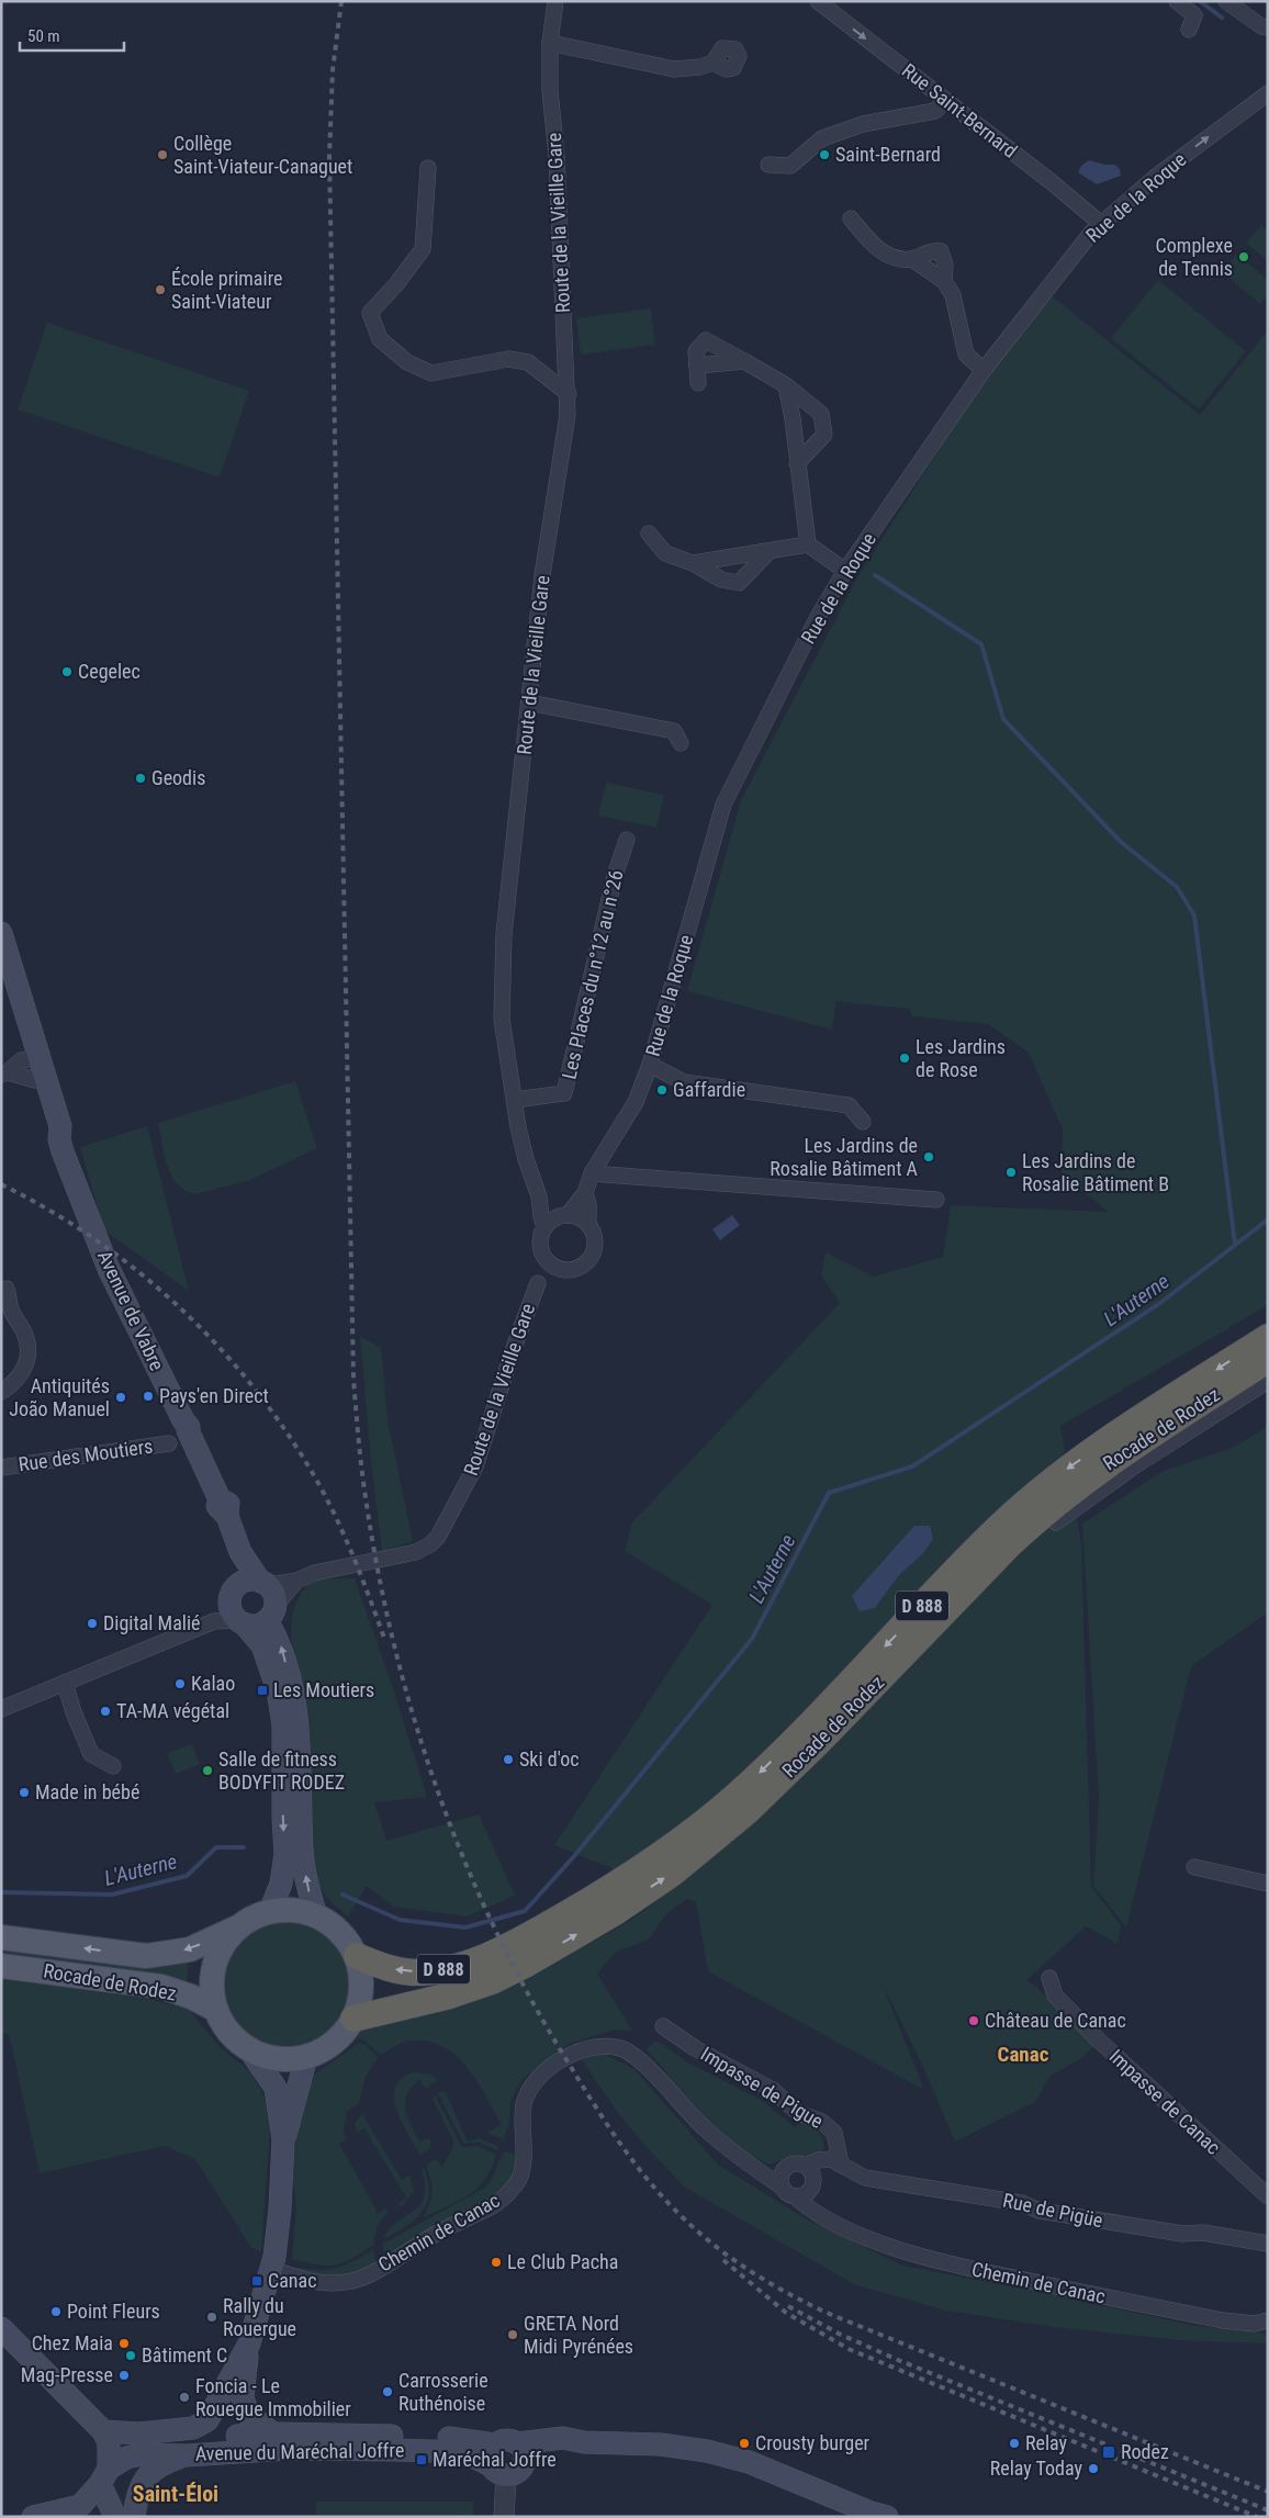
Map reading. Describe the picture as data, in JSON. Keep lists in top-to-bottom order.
{
  "streets": {
    "highway": ["Rocade de Rodez", "D 888"],
    "main road": ["Avenue de Vabre", "Avenue du Maréchal Joffre"],
    "street": [
      "Rue Saint-Bernard",
      "Rue de la Roque",
      "Route de la Vieille Gare",
      "Les Places du n°12 au n°26",
      "Rue des Moutiers",
      "Impasse de Pigue",
      "Impasse de Canac",
      "Rue de Pigüe",
      "Chemin de Canac"
    ]
  },
  "crossings": [
    ["Rue Saint-Bernard", "Rue de la Roque"],
    ["Rue de la Roque", "Route de la Vieille Gare"],
    ["Route de la Vieille Gare", "Les Places du n°12 au n°26"],
    ["Route de la Vieille Gare", "Avenue de Vabre"],
    ["Avenue de Vabre", "Rocade de Rodez"],
    ["Avenue de Vabre", "Rue des Moutiers"],
    ["Impasse de Pigue", "Rue de Pigüe"]
  ],
  "one_way": ["Rue Saint-Bernard"],
  "districts": ["Canac", "Saint-Éloi"],
  "water": ["L'Auterne"],
  "places": {
    "other": [
      "Collège Saint-Viateur-Canaguet",
      "Saint-Bernard",
      "Complexe de Tennis",
      "École primaire Saint-Viateur",
      "Cegelec",
      "Geodis",
      "Les Jardins de Rose",
      "Gaffardie",
      "Les Jardins de Rosalie Bâtiment A",
      "Les Jardins de Rosalie Bâtiment B",
      "Pays'en Direct",
      "Antiquités João Manuel",
      "Digital Malié",
      "Kalao",
      "TA-MA végétal",
      "Ski d'oc",
      "Salle de fitness BODYFIT RODEZ",
      "Made in bébé",
      "Château de Canac",
      "Le Club Pacha",
      "Point Fleurs",
      "Rally du Rouergue",
      "GRETA Nord Midi Pyrénées",
      "Chez Maia",
      "Bâtiment C",
      "Mag-Presse",
      "Carrosserie Ruthénoise",
      "Foncia - Le Rouegue Immobilier",
      "Crousty burger",
      "Relay",
      "Relay Today"
    ],
    "transit": [
      "Les Moutiers",
      "Canac",
      "Rodez",
      "Maréchal Joffre"
    ]
  },
  "scale_bar": "50 m"
}
